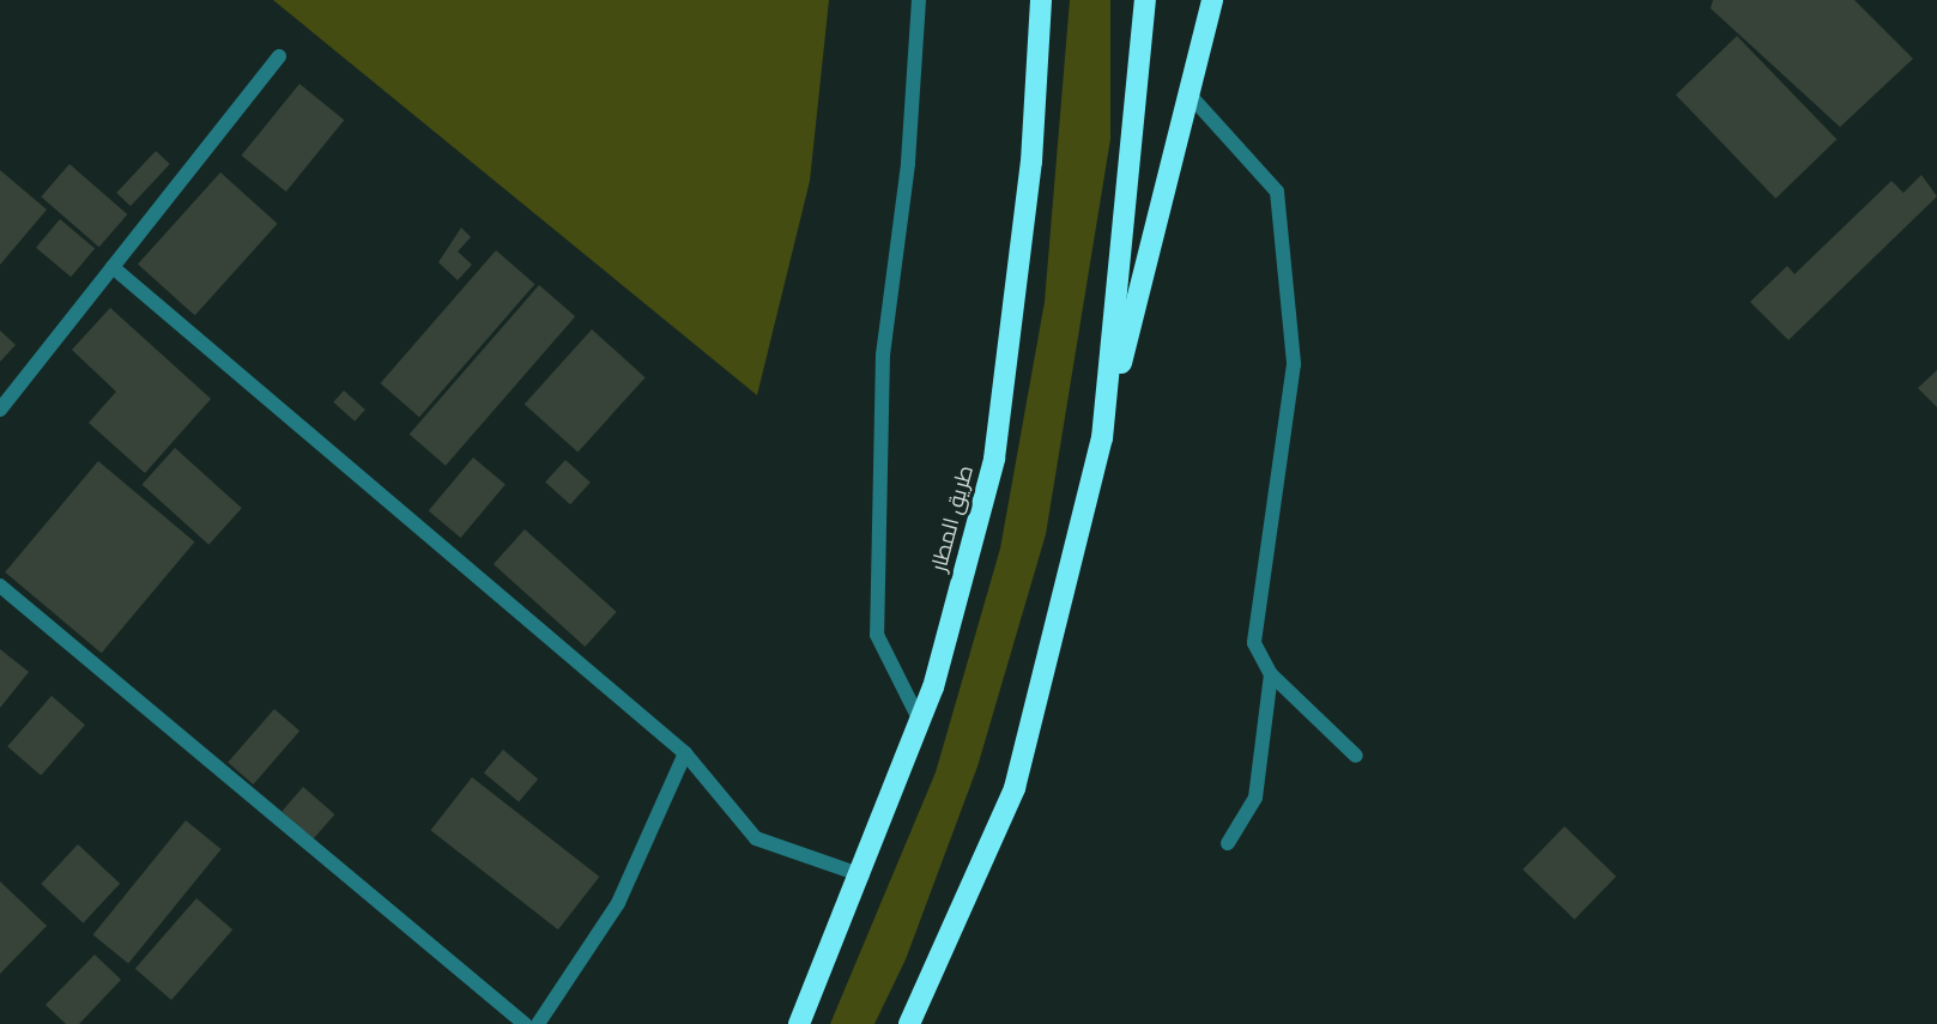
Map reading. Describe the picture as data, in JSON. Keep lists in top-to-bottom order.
{
  "streets": {
    "highway": ["طريق المطار"]
  }
}
